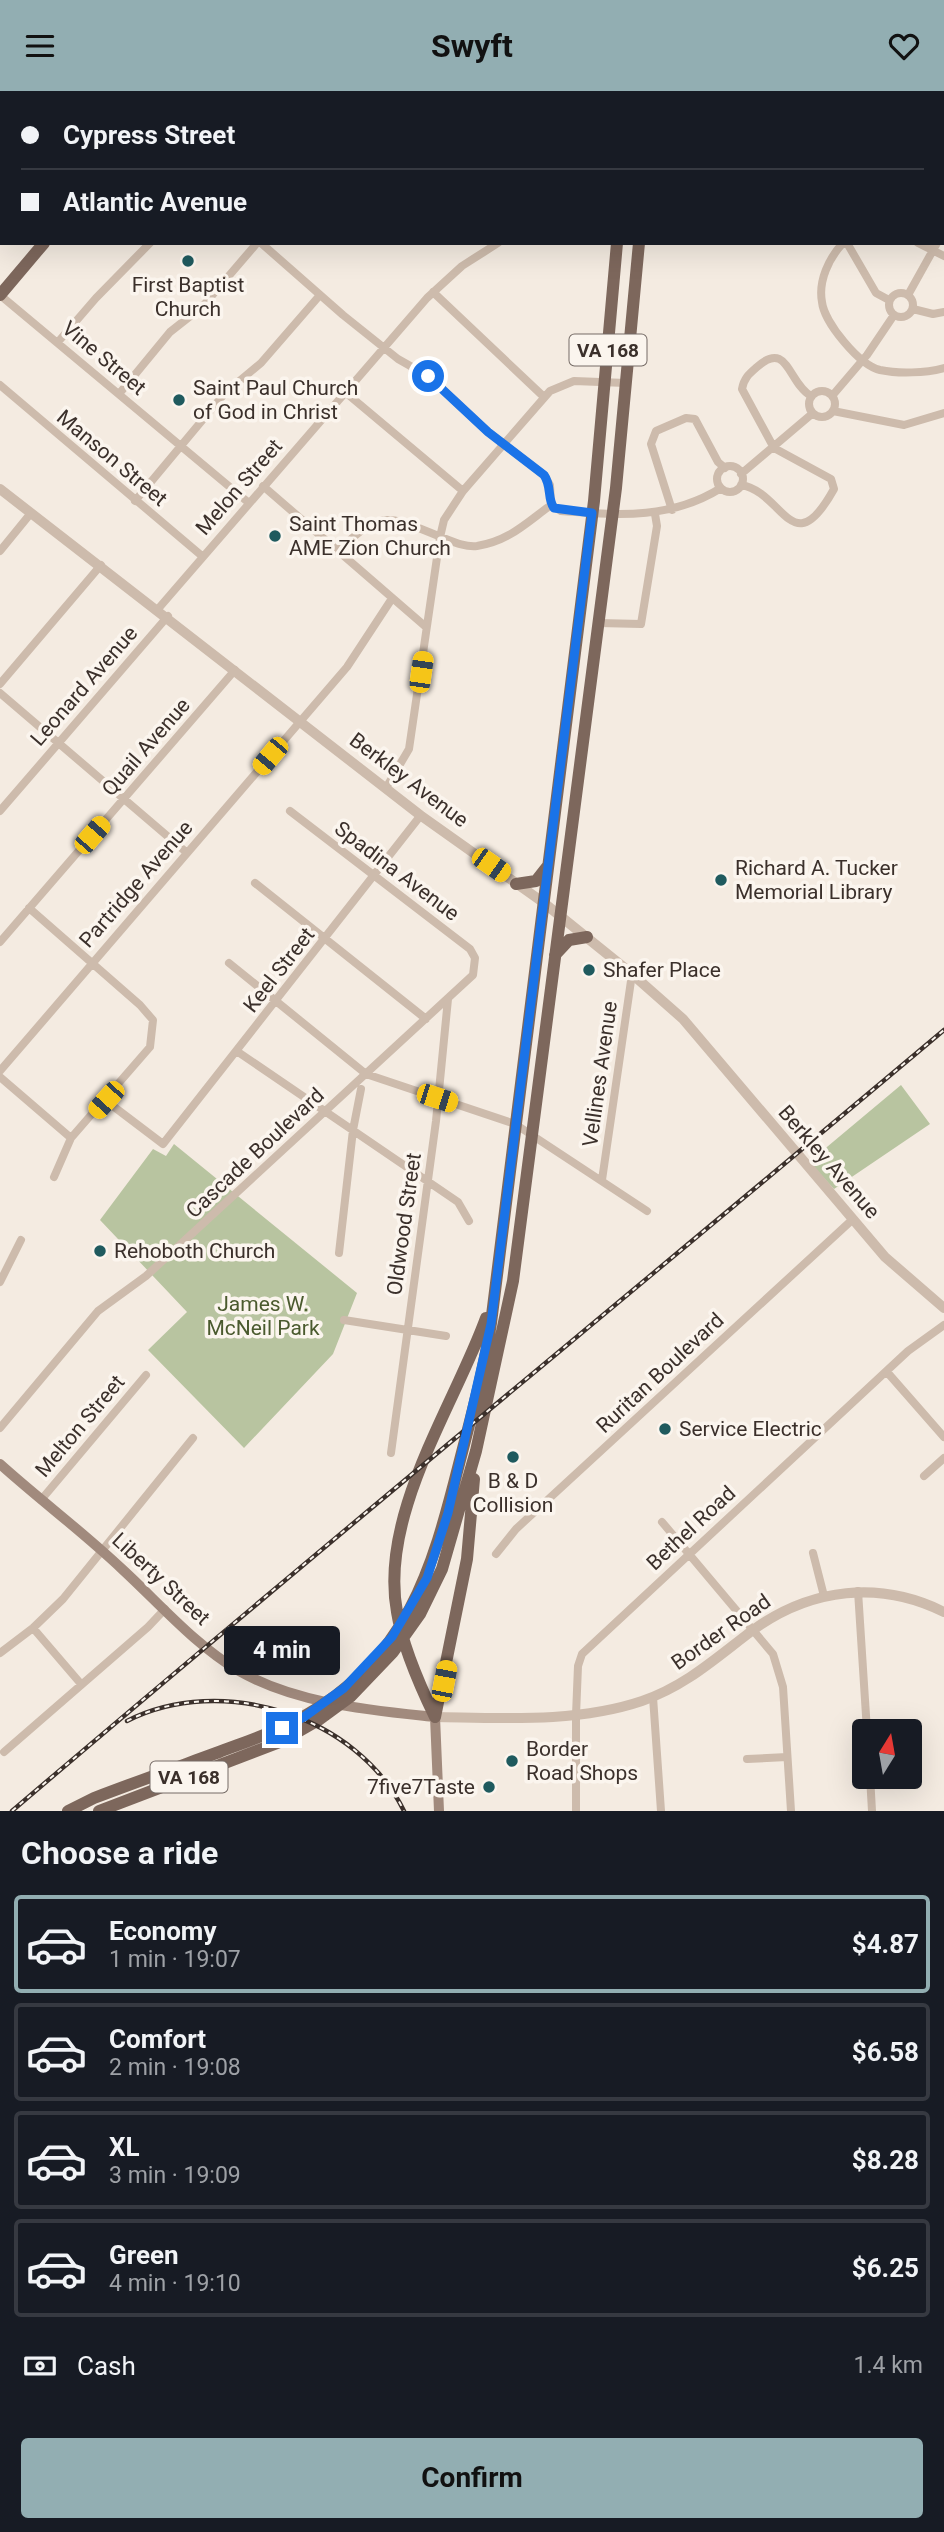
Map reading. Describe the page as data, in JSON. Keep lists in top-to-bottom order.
{
  "streets": {
    "main road": ["VA 168", "Liberty Street"],
    "street": [
      "Vine Street",
      "Manson Street",
      "Melon Street",
      "Leonard Avenue",
      "Quail Avenue",
      "Berkley Avenue",
      "Spadina Avenue",
      "Partridge Avenue",
      "Keel Street",
      "Vellines Avenue",
      "Cascade Boulevard",
      "Oldwood Street",
      "Ruritan Boulevard",
      "Melton Street",
      "Bethel Road",
      "Border Road"
    ]
  },
  "crossings": [
    ["VA 168", "Berkley Avenue"],
    ["Vine Street", "Melon Street"],
    ["Manson Street", "Melon Street"],
    ["Melon Street", "Berkley Avenue"],
    ["Leonard Avenue", "Berkley Avenue"],
    ["Quail Avenue", "Berkley Avenue"],
    ["Berkley Avenue", "Partridge Avenue"],
    ["Berkley Avenue", "Keel Street"],
    ["Berkley Avenue", "Vellines Avenue"],
    ["Berkley Avenue", "Ruritan Boulevard"],
    ["Spadina Avenue", "Keel Street"],
    ["Spadina Avenue", "Cascade Boulevard"],
    ["Cascade Boulevard", "Oldwood Street"],
    ["Melton Street", "Liberty Street"],
    ["Bethel Road", "Border Road"],
    ["Liberty Street", "Border Road"]
  ],
  "parks": ["James W. McNeil Park"],
  "places": [
    "First Baptist Church",
    "Saint Paul Church of God in Christ",
    "Saint Thomas AME Zion Church",
    "Richard A. Tucker Memorial Library",
    "Shafer Place",
    "Rehoboth Church",
    "Service Electric",
    "B & D Collision",
    "Border Road Shops",
    "7five7Taste"
  ],
  "north": "top",
  "page": {
    "header": "Swyft",
    "banner": ["Cypress Street", "Atlantic Avenue"],
    "bubble": "4 min",
    "heading": "Choose a ride",
    "list": [
      {
        "name": "Economy",
        "note": "1 min · 19:07",
        "value": "$4.87"
      },
      {
        "name": "Comfort",
        "note": "2 min · 19:08",
        "value": "$6.58"
      },
      {
        "name": "XL",
        "note": "3 min · 19:09",
        "value": "$8.28"
      },
      {
        "name": "Green",
        "note": "4 min · 19:10",
        "value": "$6.25"
      }
    ],
    "pay": ["Cash", "1.4 km"],
    "buttons": "Confirm"
  }
}
